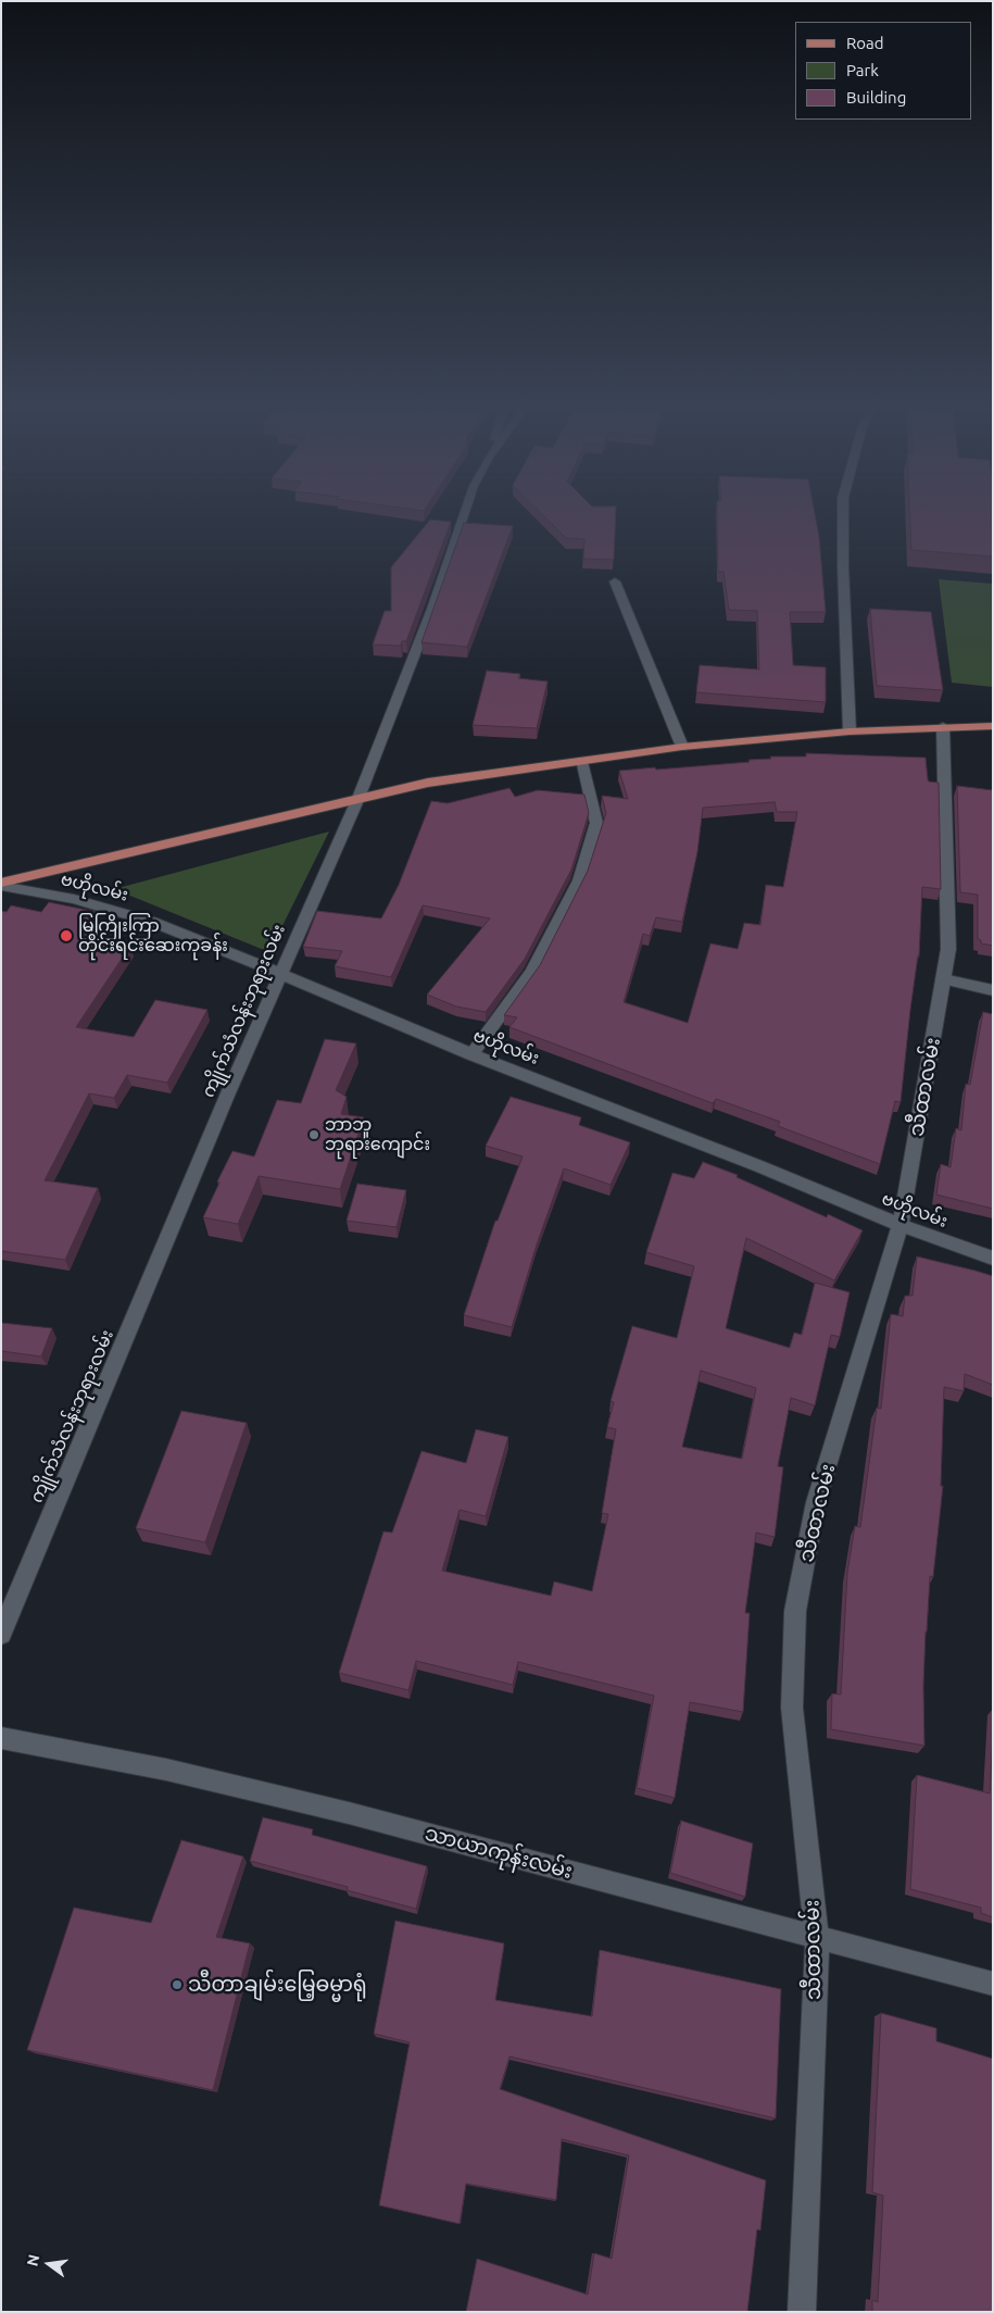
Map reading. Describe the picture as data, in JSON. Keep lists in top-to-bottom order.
{
  "streets": {
    "street": [
      "ဗဟိုလမ်း",
      "ကျိုက်သံလန်းဘုရားလမ်း",
      "သီထာလမ်း",
      "သာယာကုန်းလမ်း"
    ]
  },
  "crossings": [
    ["ဗဟိုလမ်း", "ကျိုက်သံလန်းဘုရားလမ်း"],
    ["ဗဟိုလမ်း", "သီထာလမ်း"],
    ["သီထာလမ်း", "သာယာကုန်းလမ်း"]
  ],
  "places": ["မြကြိုးကြာ တိုင်းရင်းဆေးကုခန်း", "ဘာဘူ ဘုရားကျောင်း", "သီတာချမ်းမြေ့ဓမ္မာရုံ"],
  "legend": ["Road", "Park", "Building"],
  "north": "left"
}
